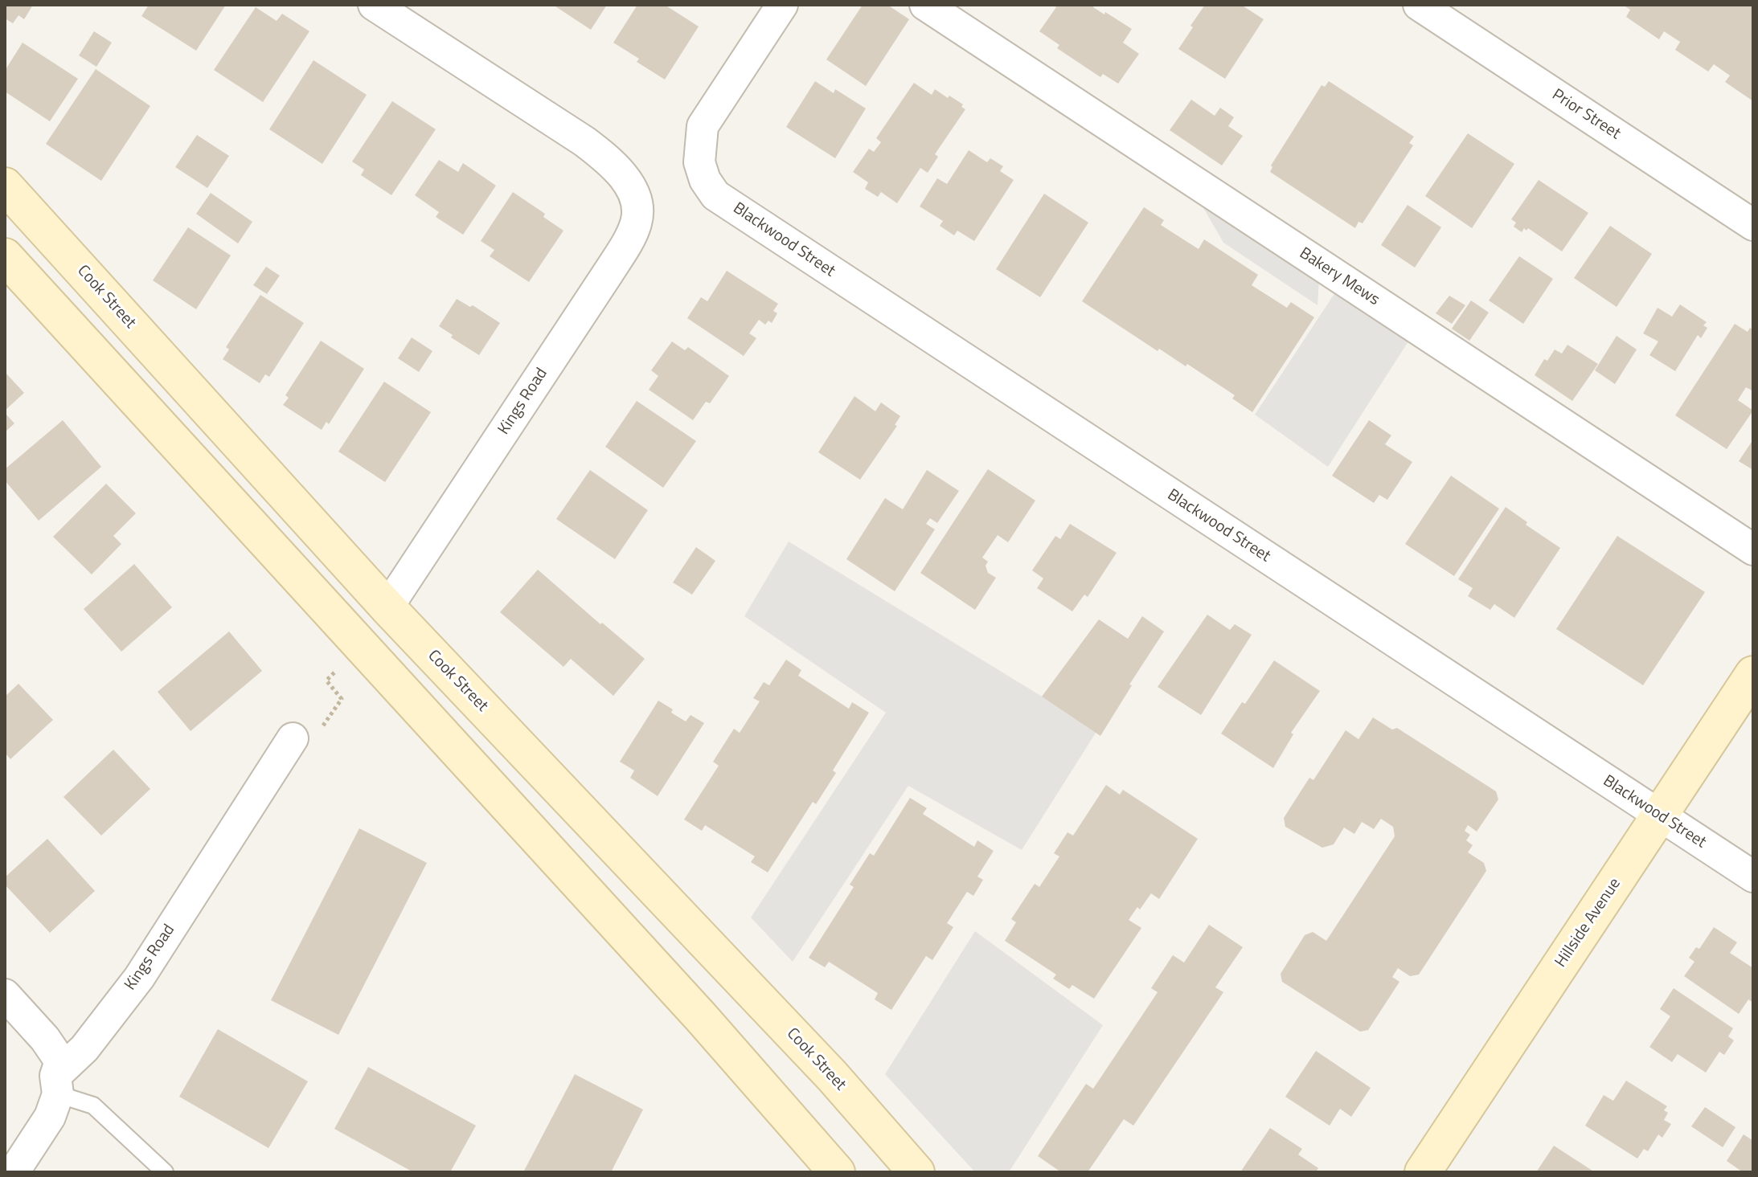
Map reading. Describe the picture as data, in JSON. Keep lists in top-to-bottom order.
{
  "streets": {
    "main road": ["Cook Street", "Hillside Avenue"],
    "street": [
      "Prior Street",
      "Blackwood Street",
      "Bakery Mews",
      "Kings Road"
    ]
  },
  "crossings": [
    ["Blackwood Street", "Hillside Avenue"],
    ["Cook Street", "Kings Road"]
  ]
}
